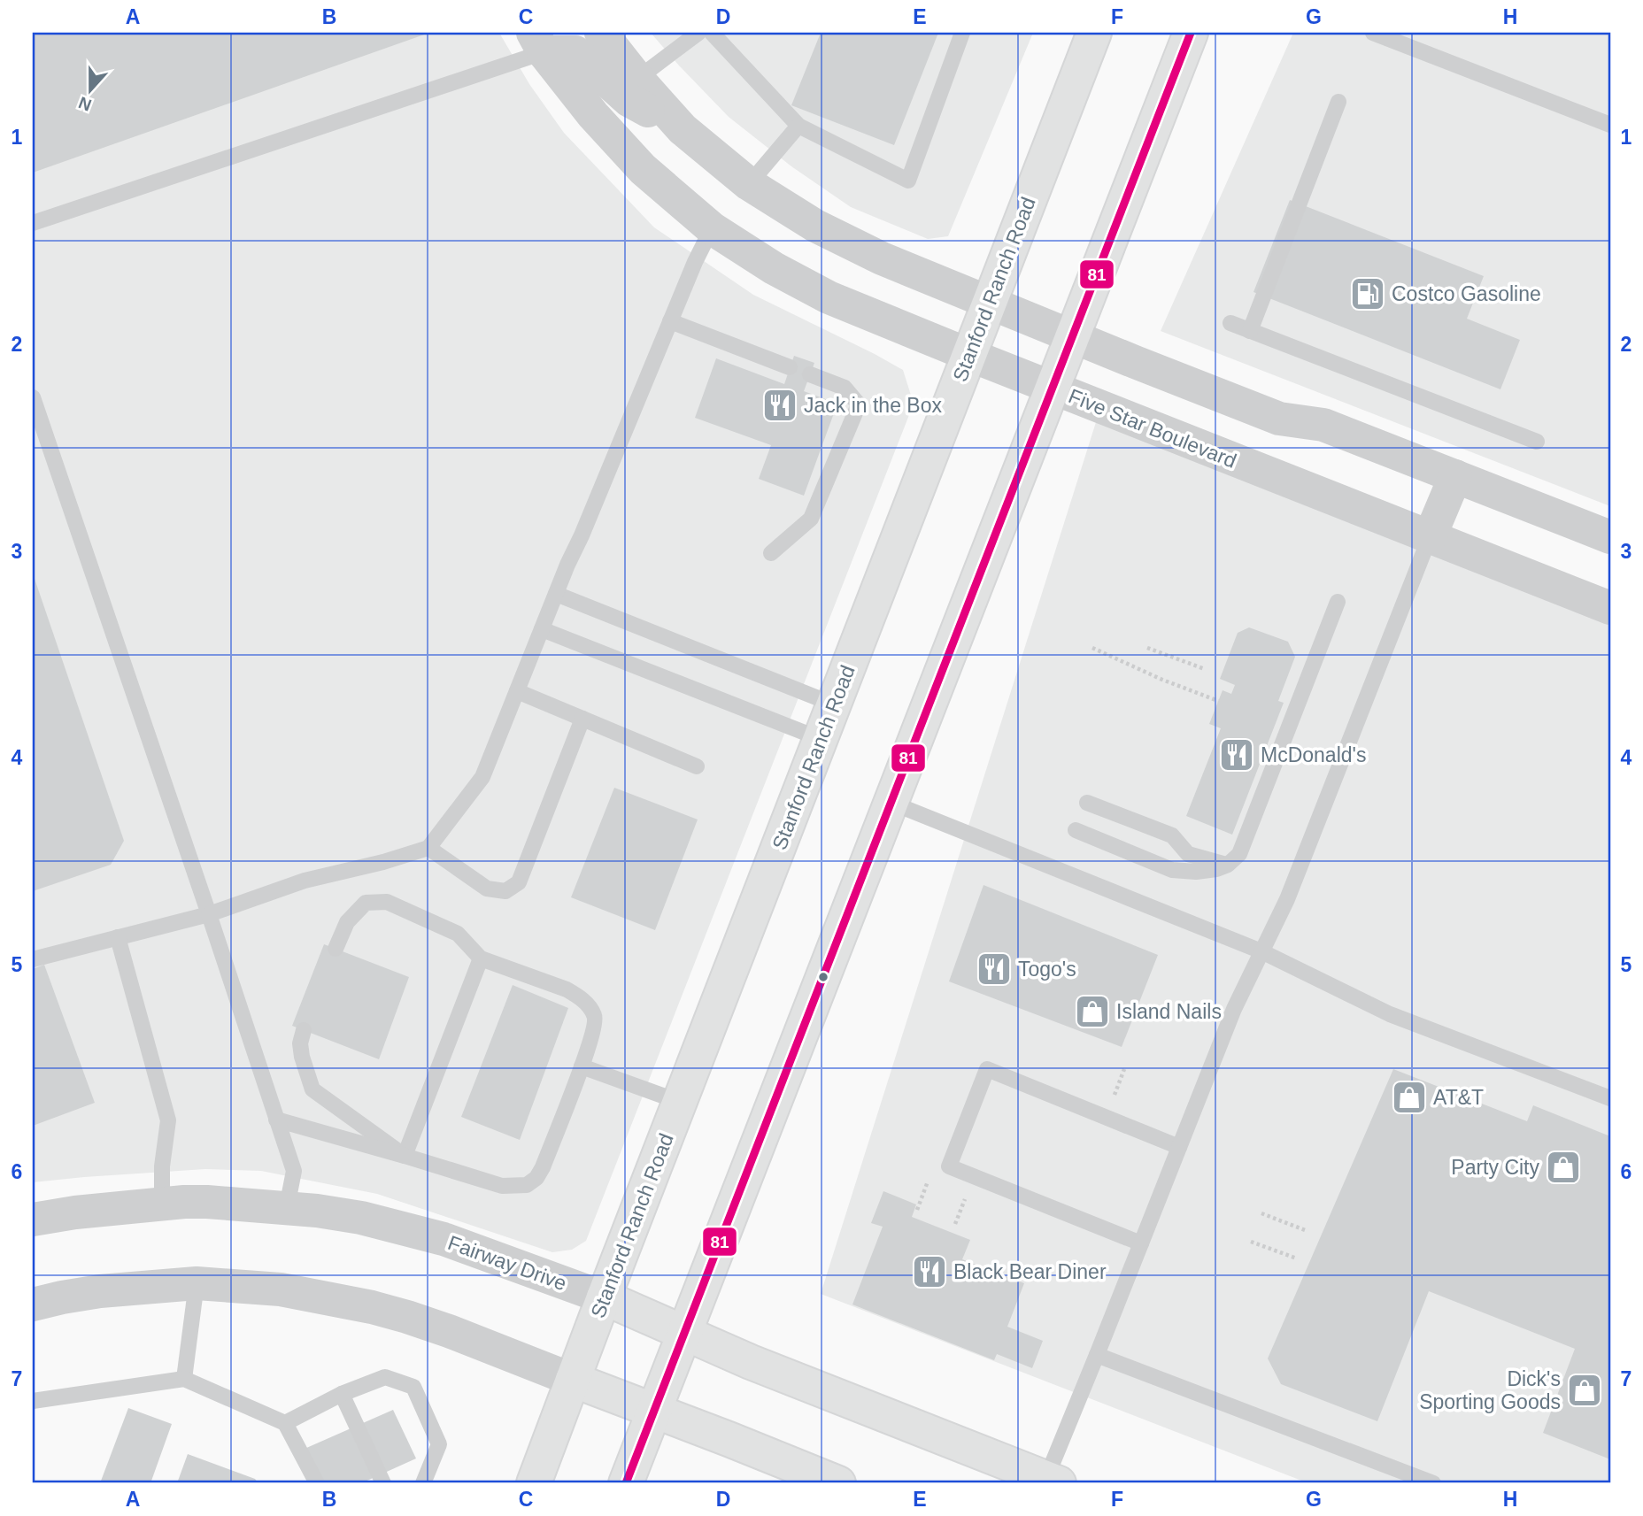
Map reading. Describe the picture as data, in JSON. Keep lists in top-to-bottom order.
{
  "streets": {
    "main road": ["Stanford Ranch Road", "Fairway Drive"],
    "street": ["Five Star Boulevard"]
  },
  "crossings": [
    ["Stanford Ranch Road", "Five Star Boulevard"],
    ["Stanford Ranch Road", "Fairway Drive"]
  ],
  "places": {
    "fuel station": ["Costco Gasoline"],
    "restaurant": [
      "Jack in the Box",
      "McDonald's",
      "Togo's",
      "Black Bear Diner"
    ],
    "shop": [
      "Island Nails",
      "AT&T",
      "Party City",
      "Dick's Sporting Goods"
    ]
  },
  "lines": ["transit line 81"],
  "north": "bottom",
  "grid": {
    "columns": [
      "A",
      "B",
      "C",
      "D",
      "E",
      "F",
      "G",
      "H"
    ],
    "rows": [
      "1",
      "2",
      "3",
      "4",
      "5",
      "6",
      "7"
    ]
  }
}
